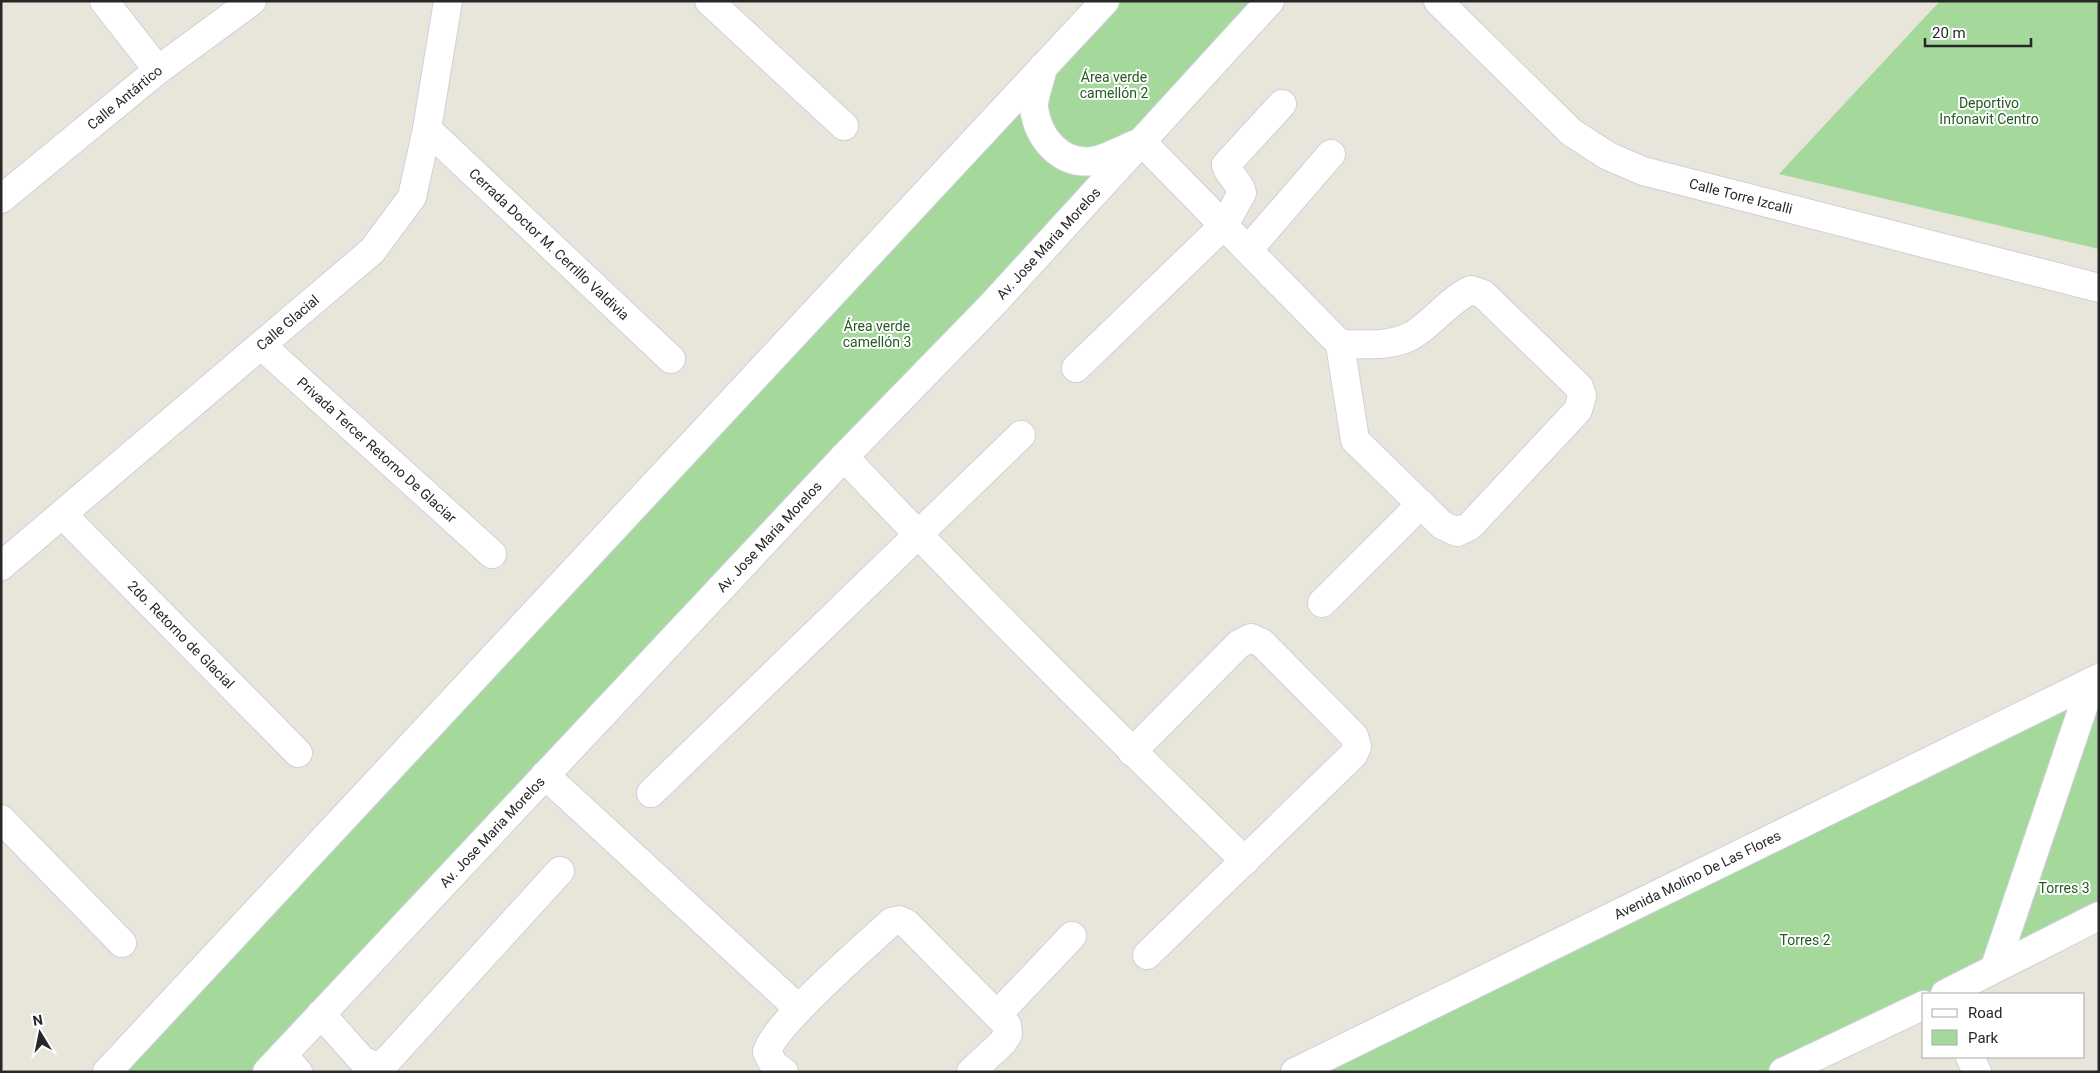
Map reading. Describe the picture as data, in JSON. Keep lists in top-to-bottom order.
{
  "streets": {
    "street": [
      "Calle Antártico",
      "Calle Torre Izcalli",
      "Cerrada Doctor M. Cerrillo Valdivia",
      "Av. Jose Maria Morelos",
      "Calle Glacial",
      "Privada Tercer Retorno De Glaciar",
      "2do. Retorno de Glacial",
      "Avenida Molino De Las Flores"
    ]
  },
  "crossings": [
    ["Cerrada Doctor M. Cerrillo Valdivia", "Calle Glacial"],
    ["Calle Glacial", "Privada Tercer Retorno De Glaciar"],
    ["Calle Glacial", "2do. Retorno de Glacial"]
  ],
  "parks": [
    "Área verde camellón 2",
    "Deportivo Infonavit Centro",
    "Área verde camellón 3",
    "Torres 3",
    "Torres 2"
  ],
  "legend": ["Road", "Park"],
  "scale_bar": "20 m",
  "north": "top"
}
